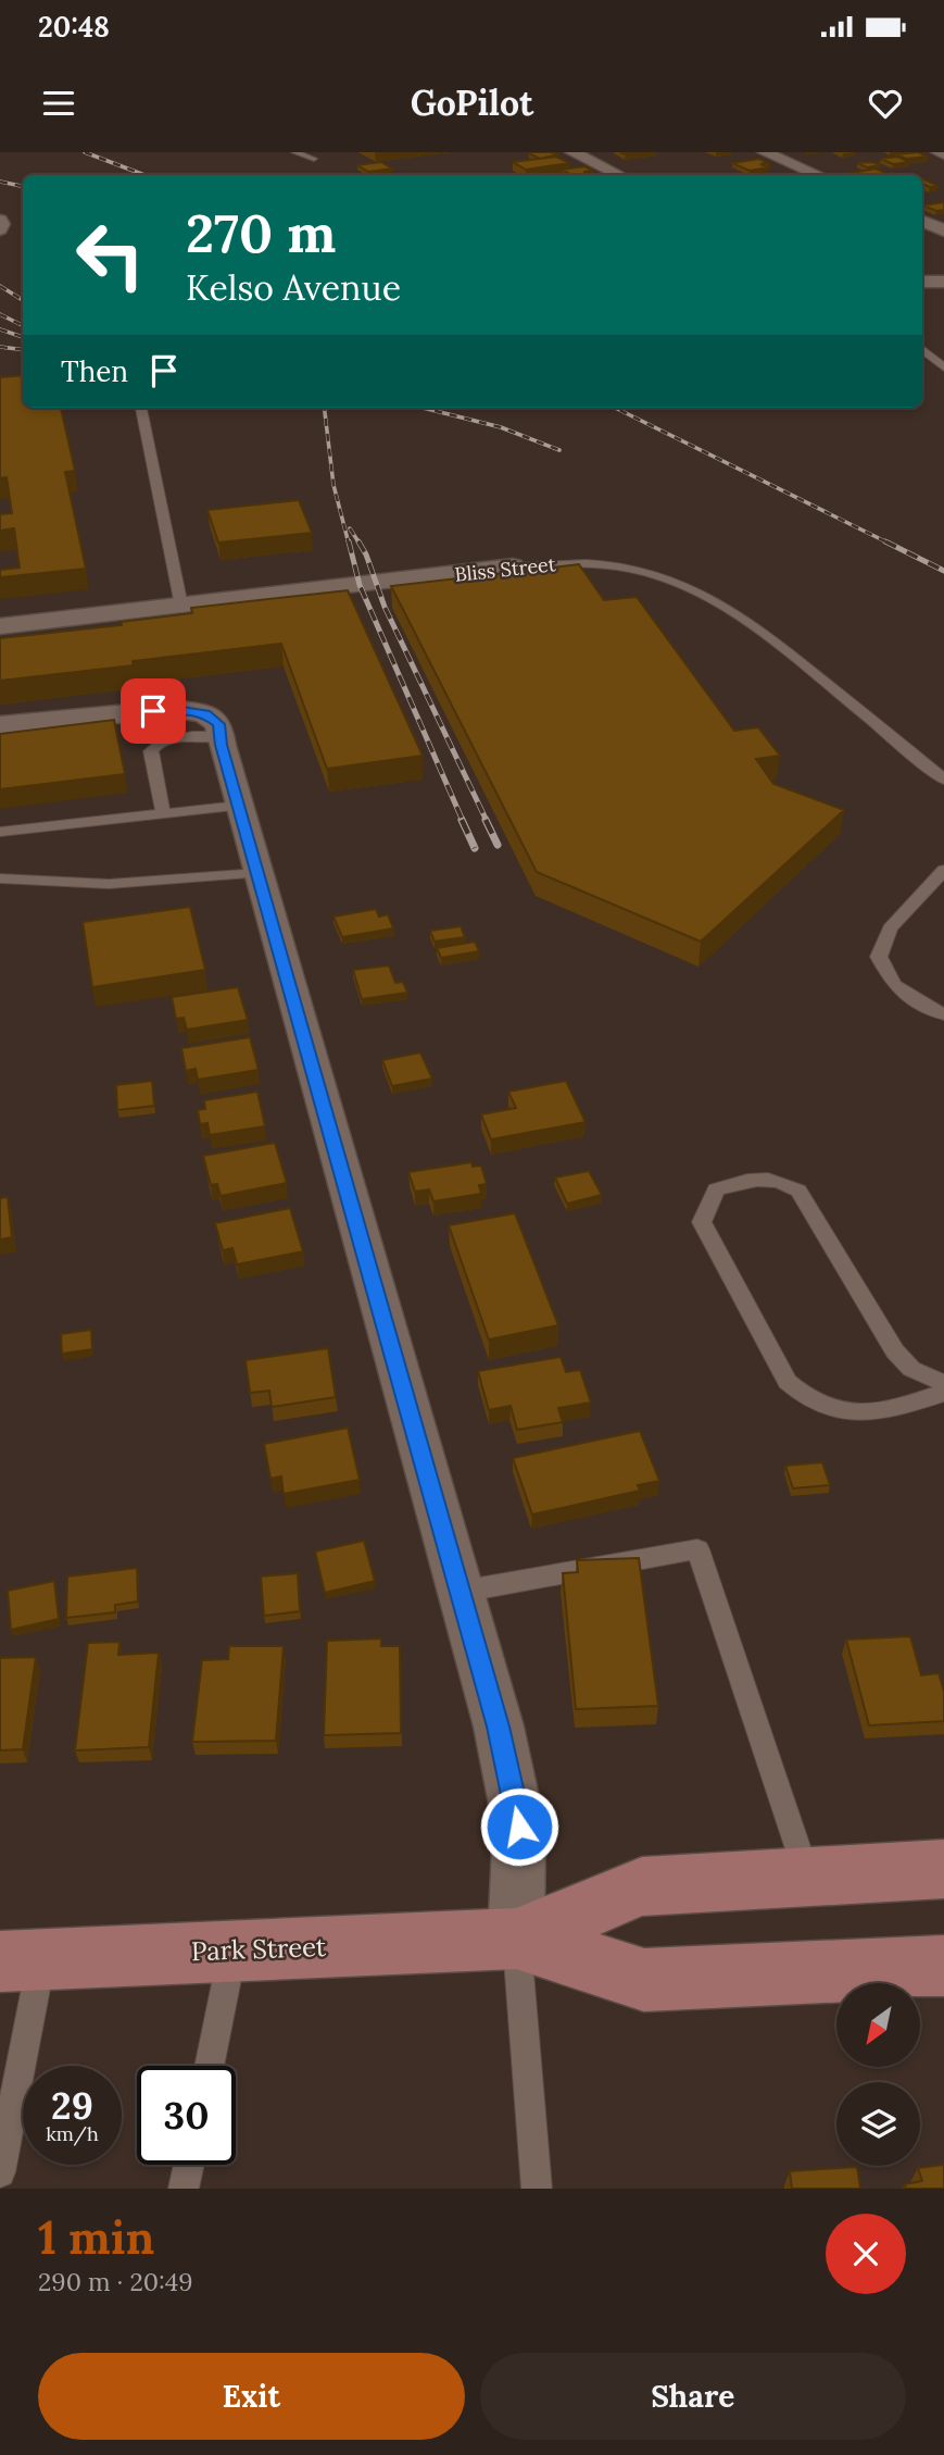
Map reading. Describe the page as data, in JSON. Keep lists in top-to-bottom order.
{
  "streets": {
    "main road": ["Park Street"],
    "street": ["Bliss Street"]
  },
  "north": "bottom left",
  "page": {
    "status": "20:48",
    "header": "GoPilot",
    "turn": ["270 m", "Kelso Avenue"],
    "then": "Then",
    "speed": "29 km/h",
    "limit": "30",
    "heading": ["1 min", "290 m · 20:49"],
    "buttons": ["Exit", "Share"]
  }
}
